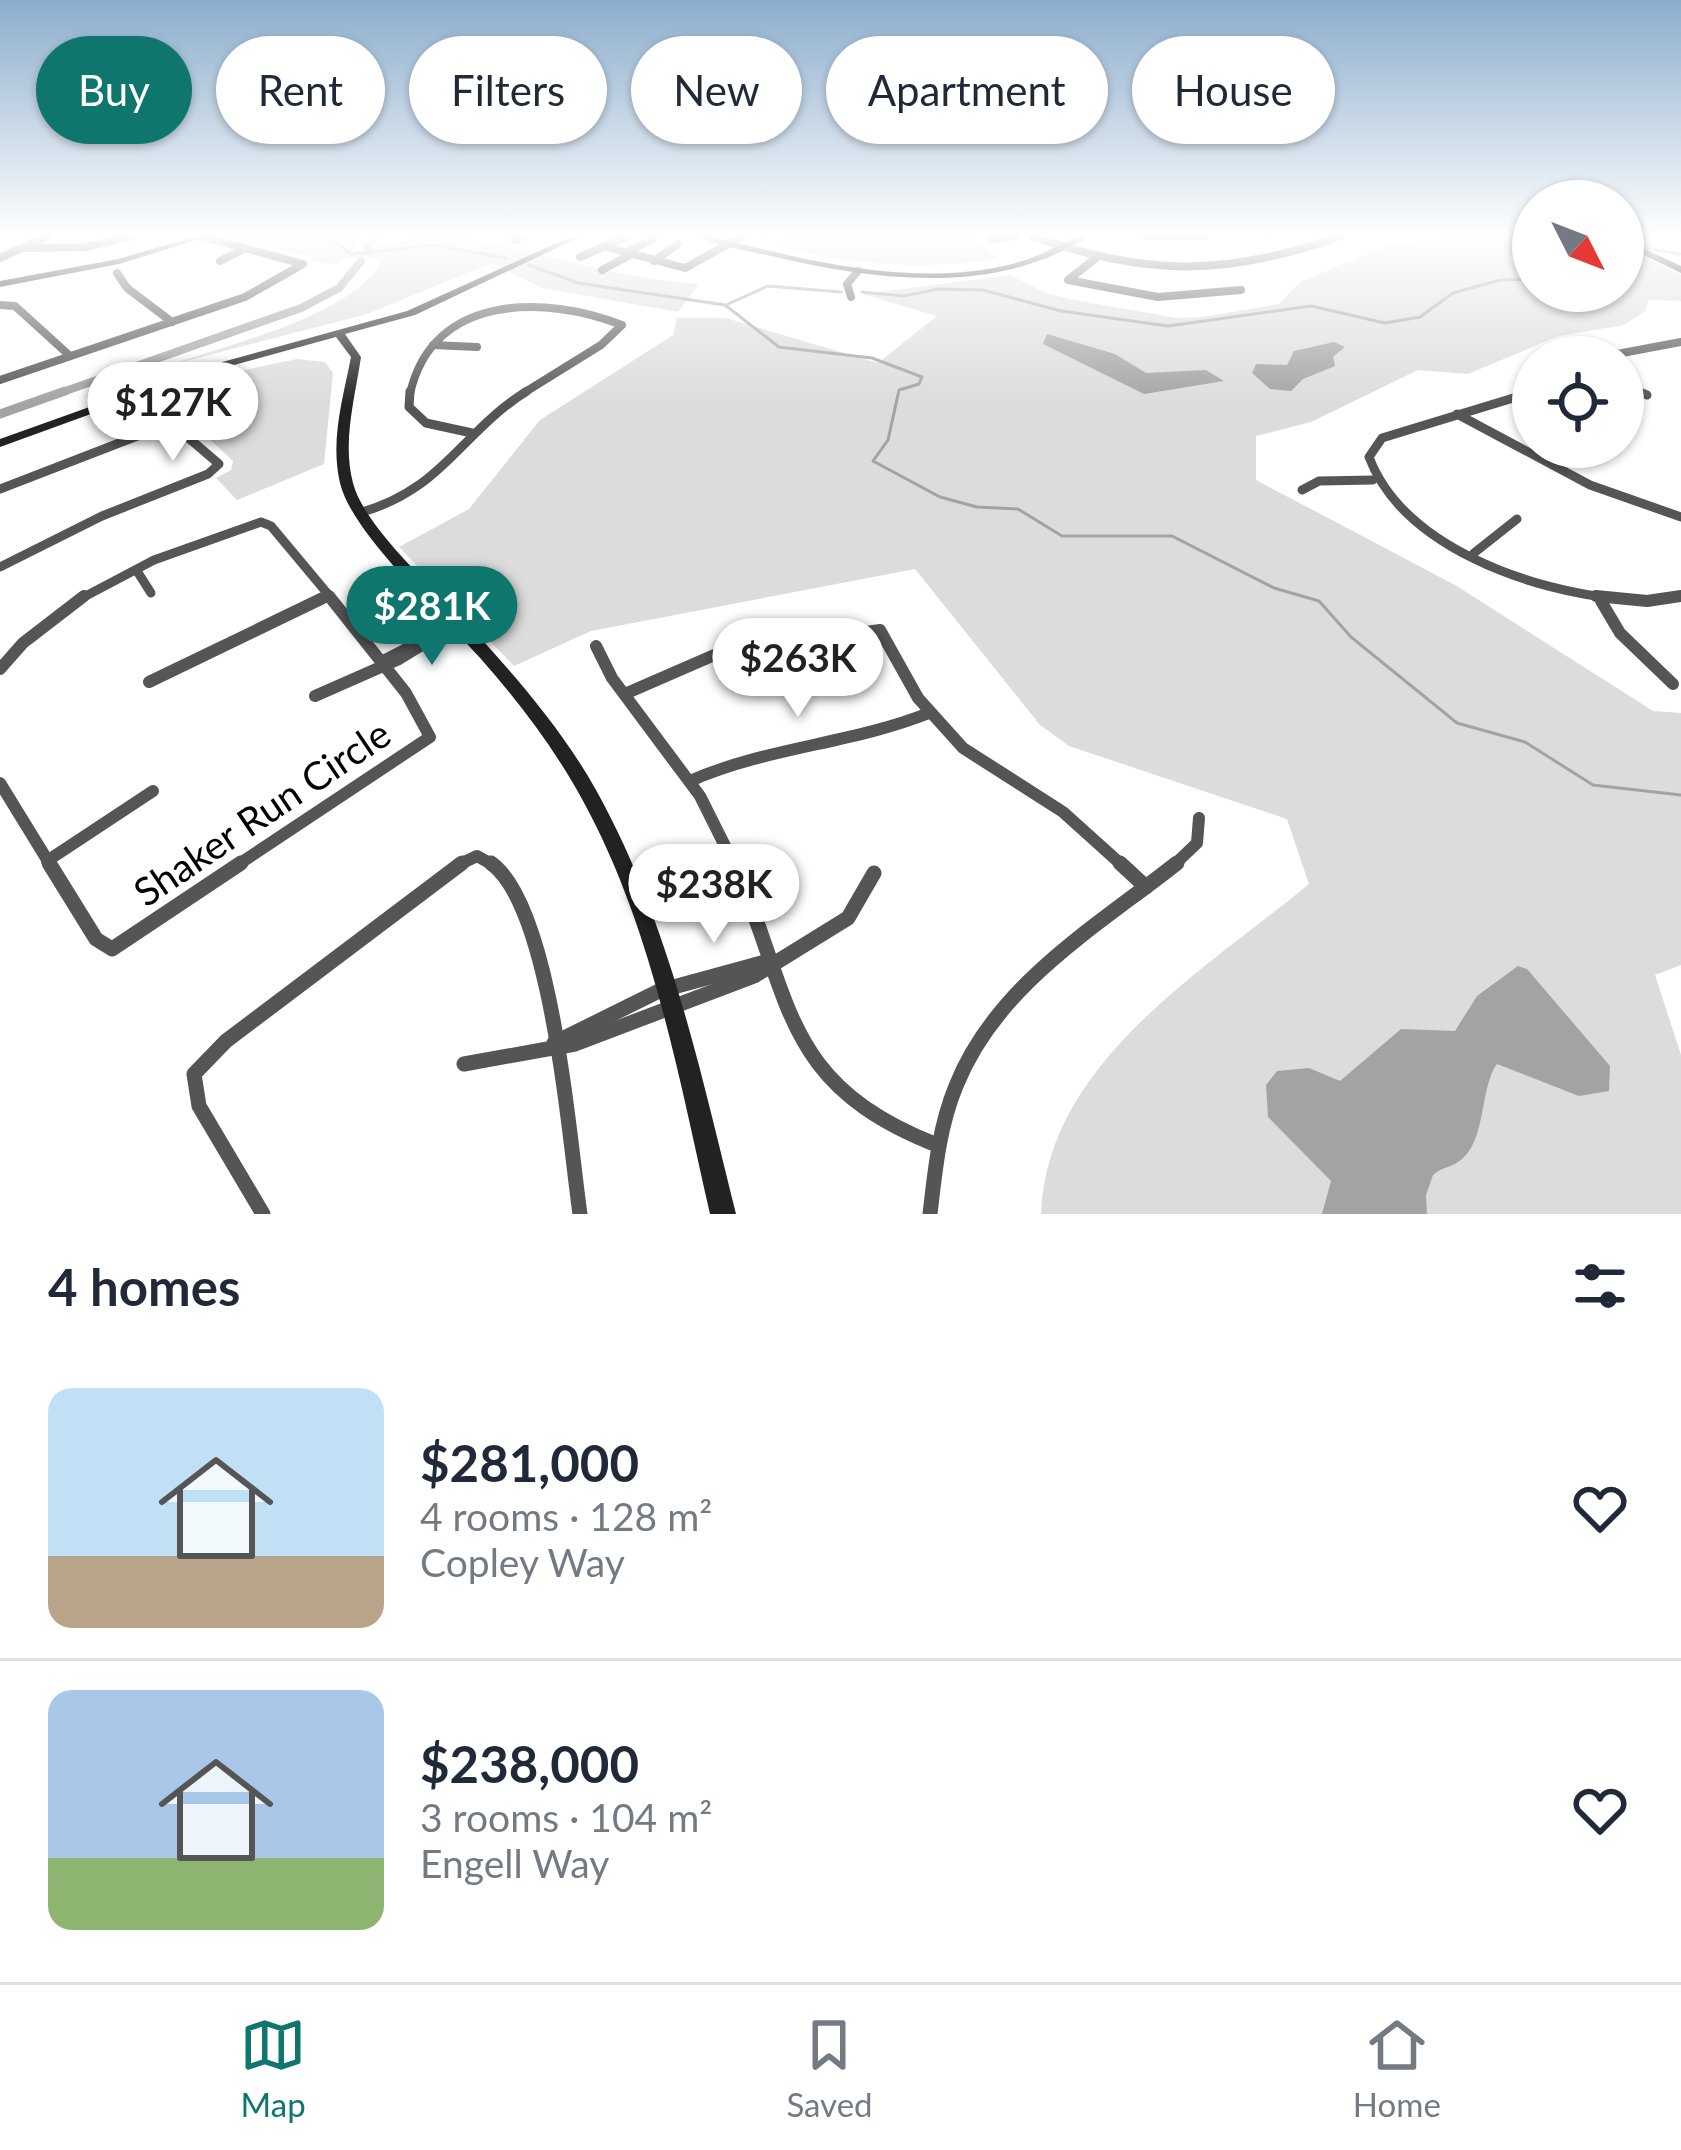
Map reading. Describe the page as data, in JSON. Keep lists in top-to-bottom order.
{
  "streets": {
    "street": ["Shaker Run Circle"]
  },
  "north": "bottom right",
  "page": {
    "chip": [
      "Buy",
      "Rent",
      "Filters",
      "New",
      "Apartment",
      "House"
    ],
    "price": [
      "$127K",
      "$281K",
      "$263K",
      "$238K"
    ],
    "heading": "4 homes",
    "list": [
      {
        "name": "$281,000",
        "note": "4 rooms · 128 m² · Copley Way"
      },
      {
        "name": "$238,000",
        "note": "3 rooms · 104 m² · Engell Way"
      }
    ],
    "tabs": ["Map", "Saved", "Home"]
  }
}
